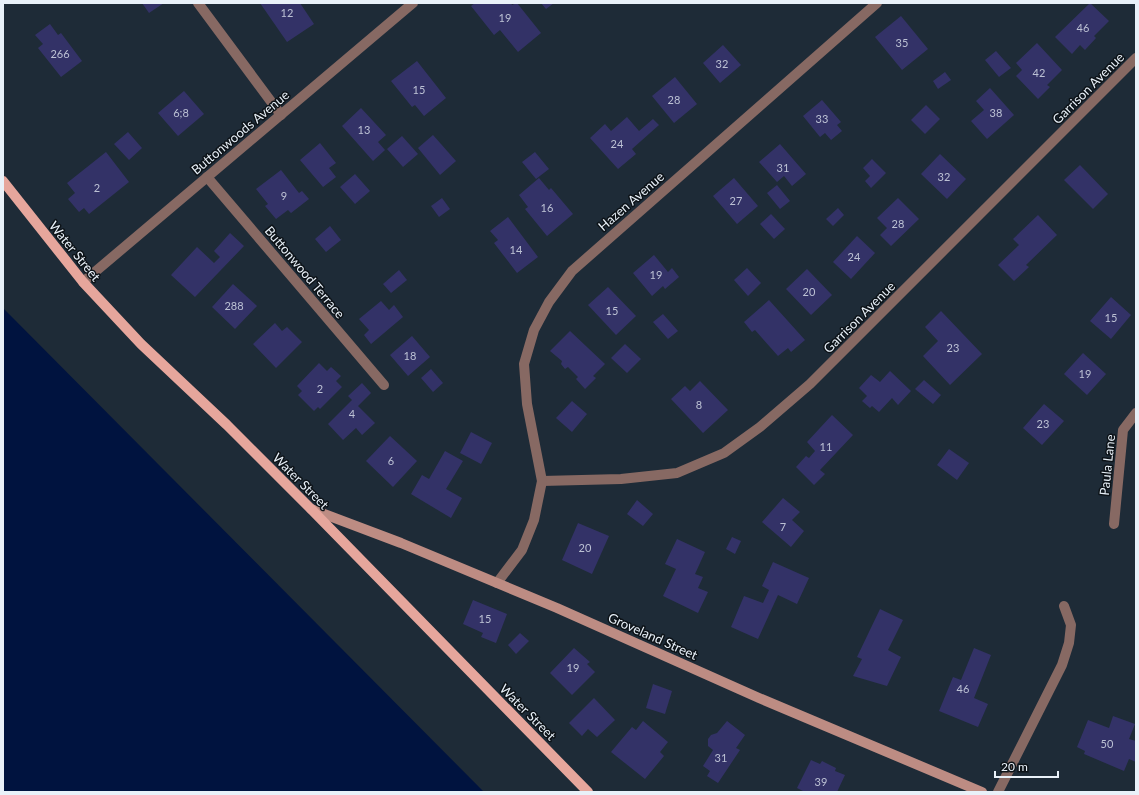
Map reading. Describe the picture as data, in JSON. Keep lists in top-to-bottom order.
{
  "streets": {
    "main road": ["Water Street", "Groveland Street"],
    "street": [
      "Garrison Avenue",
      "Buttonwoods Avenue",
      "Hazen Avenue",
      "Buttonwood Terrace",
      "Paula Lane"
    ]
  },
  "crossings": [
    ["Garrison Avenue", "Hazen Avenue"],
    ["Buttonwoods Avenue", "Water Street"],
    ["Buttonwoods Avenue", "Buttonwood Terrace"],
    ["Water Street", "Groveland Street"]
  ],
  "house_numbers": [
    "12",
    "19",
    "46",
    "35",
    "266",
    "32",
    "42",
    "15",
    "28",
    "6;8",
    "38",
    "33",
    "13",
    "24",
    "31",
    "32",
    "2",
    "9",
    "27",
    "16",
    "28",
    "14",
    "24",
    "19",
    "20",
    "288",
    "15",
    "15",
    "23",
    "18",
    "19",
    "2",
    "8",
    "4",
    "23",
    "11",
    "6",
    "7",
    "20",
    "15",
    "19",
    "46",
    "50",
    "31",
    "39"
  ],
  "scale_bar": "20 m"
}
